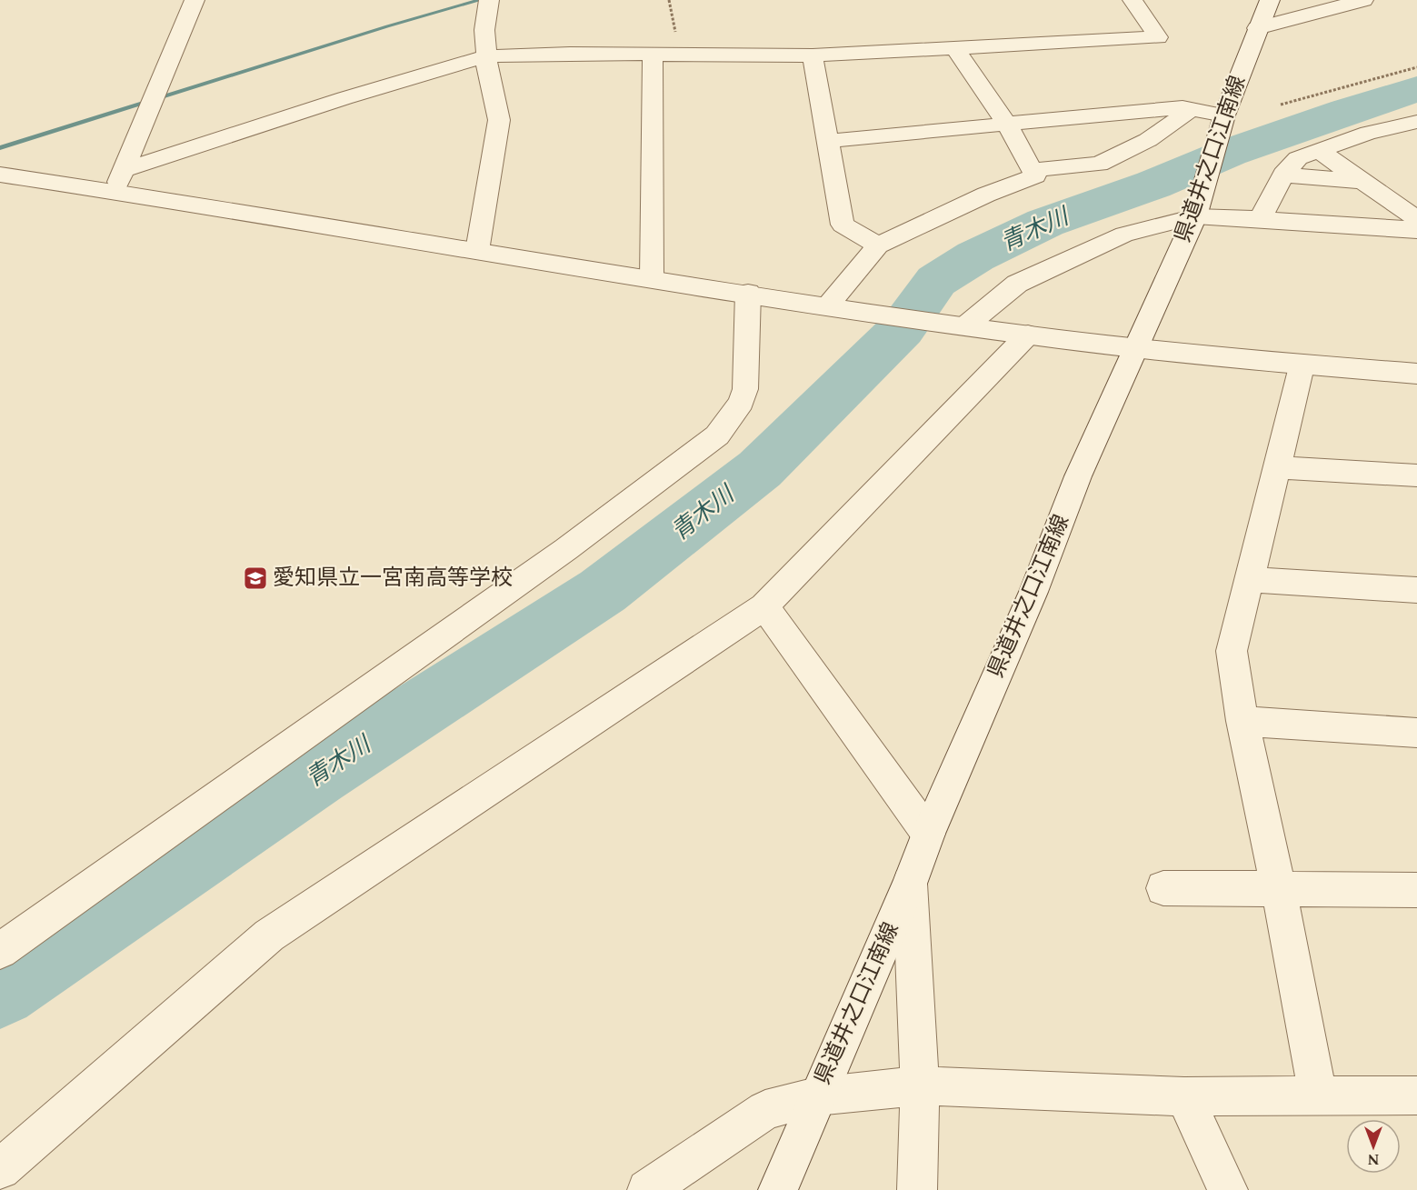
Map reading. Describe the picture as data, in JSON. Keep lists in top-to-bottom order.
{
  "streets": {
    "street": ["県道井之口江南線"]
  },
  "water": ["青木川"],
  "places": {
    "school or university": ["愛知県立一宮南高等学校"]
  },
  "north": "bottom"
}
